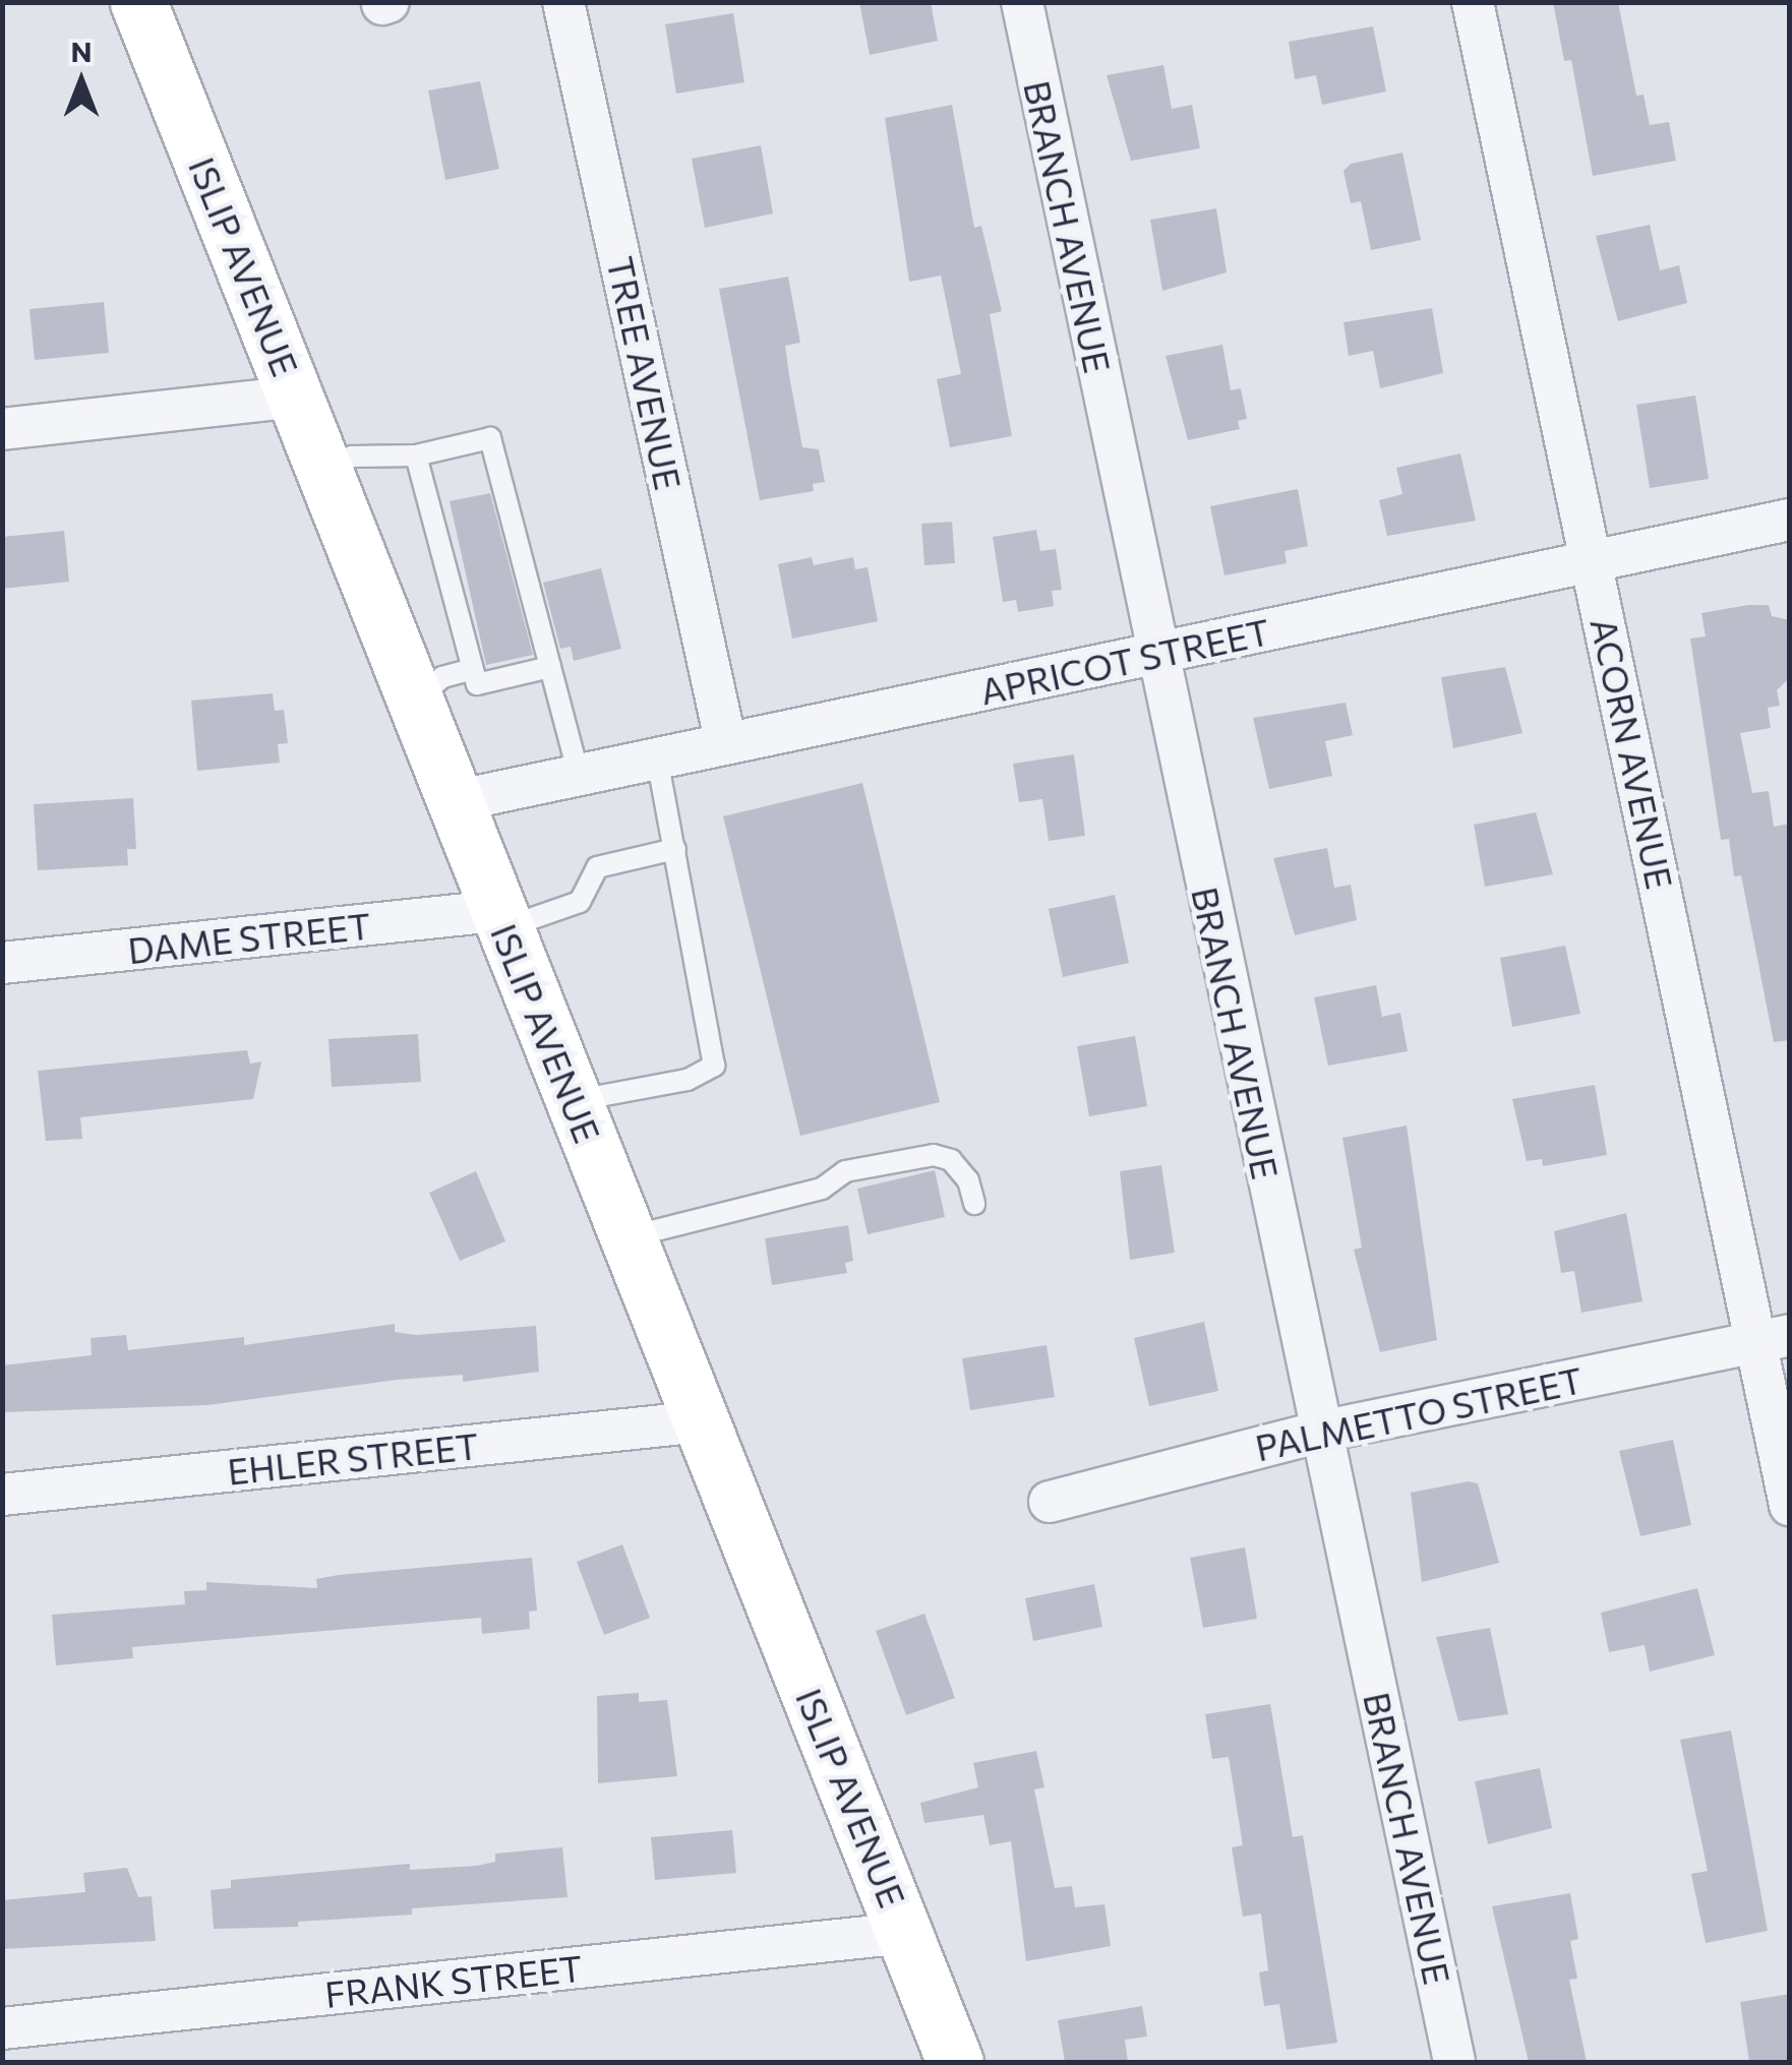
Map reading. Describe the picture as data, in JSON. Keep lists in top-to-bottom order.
{
  "streets": {
    "main road": ["ISLIP AVENUE"],
    "street": [
      "BRANCH AVENUE",
      "TREE AVENUE",
      "APRICOT STREET",
      "ACORN AVENUE",
      "DAME STREET",
      "PALMETTO STREET",
      "EHLER STREET",
      "FRANK STREET"
    ]
  },
  "crossings": [
    ["BRANCH AVENUE", "APRICOT STREET"],
    ["BRANCH AVENUE", "PALMETTO STREET"],
    ["ISLIP AVENUE", "APRICOT STREET"],
    ["ISLIP AVENUE", "DAME STREET"],
    ["ISLIP AVENUE", "EHLER STREET"],
    ["ISLIP AVENUE", "FRANK STREET"],
    ["TREE AVENUE", "APRICOT STREET"],
    ["APRICOT STREET", "ACORN AVENUE"],
    ["ACORN AVENUE", "PALMETTO STREET"]
  ],
  "north": "top"
}
